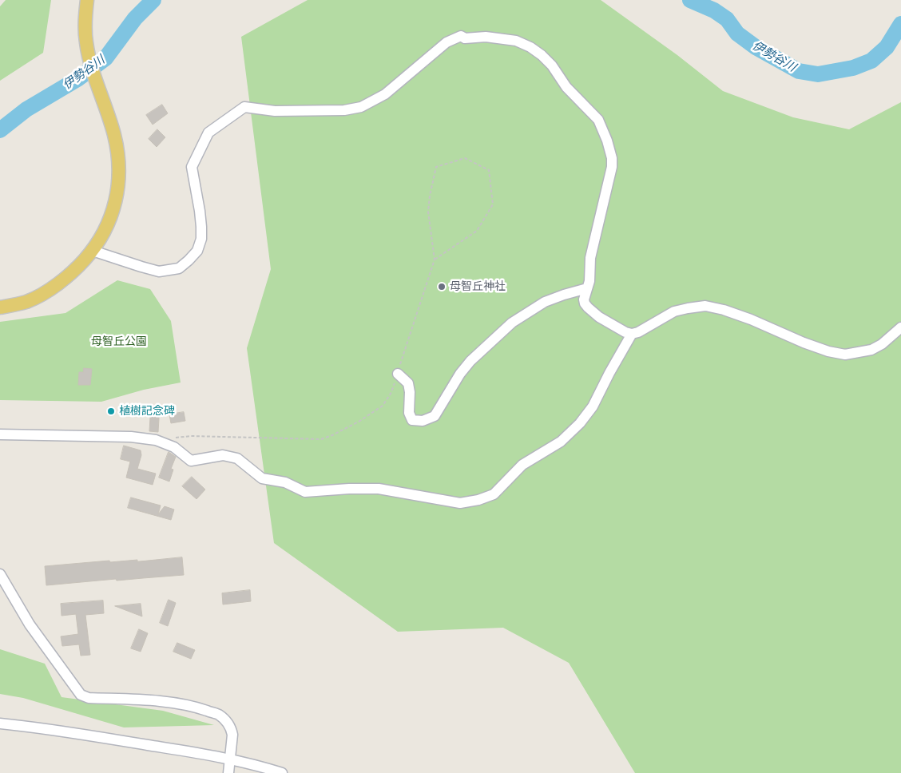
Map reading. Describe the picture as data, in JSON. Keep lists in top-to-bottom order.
{
  "water": ["伊勢谷川"],
  "parks": ["母智丘公園"],
  "places": ["母智丘神社", "植樹記念碑"]
}
